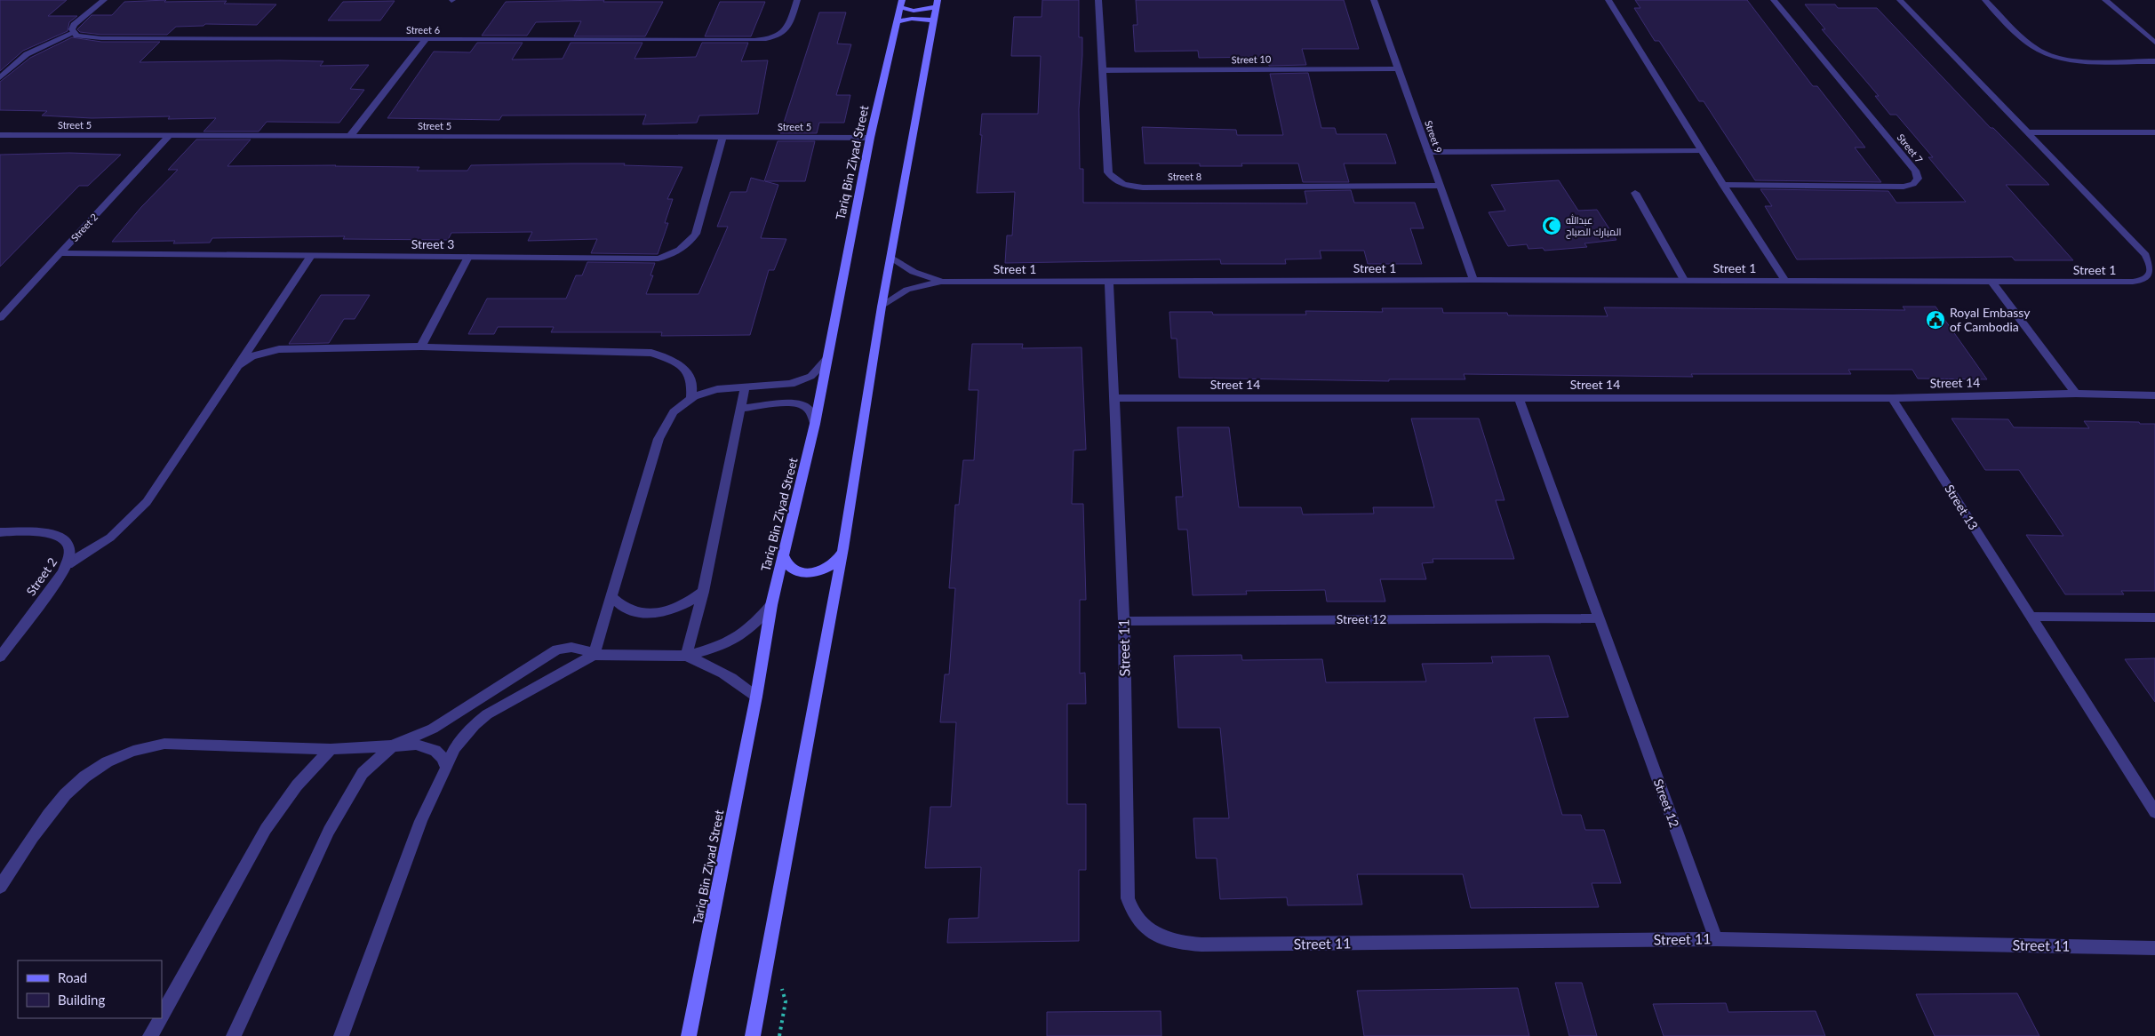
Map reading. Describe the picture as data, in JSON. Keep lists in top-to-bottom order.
{
  "streets": {
    "main road": ["Tariq Bin Ziyad Street"],
    "street": [
      "Street 6",
      "Street 10",
      "Street 5",
      "Street 9",
      "Street 7",
      "Street 8",
      "Street 2",
      "Street 3",
      "Street 1",
      "Street 14",
      "Street 13",
      "Street 12",
      "Street 11"
    ]
  },
  "crossings": [
    ["Street 10", "Street 9"],
    ["Street 10", "Street 8"],
    ["Street 5", "Tariq Bin Ziyad Street"],
    ["Street 5", "Street 2"],
    ["Street 5", "Street 3"],
    ["Street 9", "Street 8"],
    ["Street 9", "Street 1"],
    ["Street 2", "Street 3"],
    ["Street 1", "Street 11"],
    ["Street 14", "Street 13"],
    ["Street 14", "Street 12"],
    ["Street 14", "Street 11"],
    ["Street 12", "Street 11"]
  ],
  "places": {
    "mosque": ["عبدالله المبارك الصباح"],
    "public building": ["Royal Embassy of Cambodia"]
  },
  "legend": ["Road", "Building"]
}
